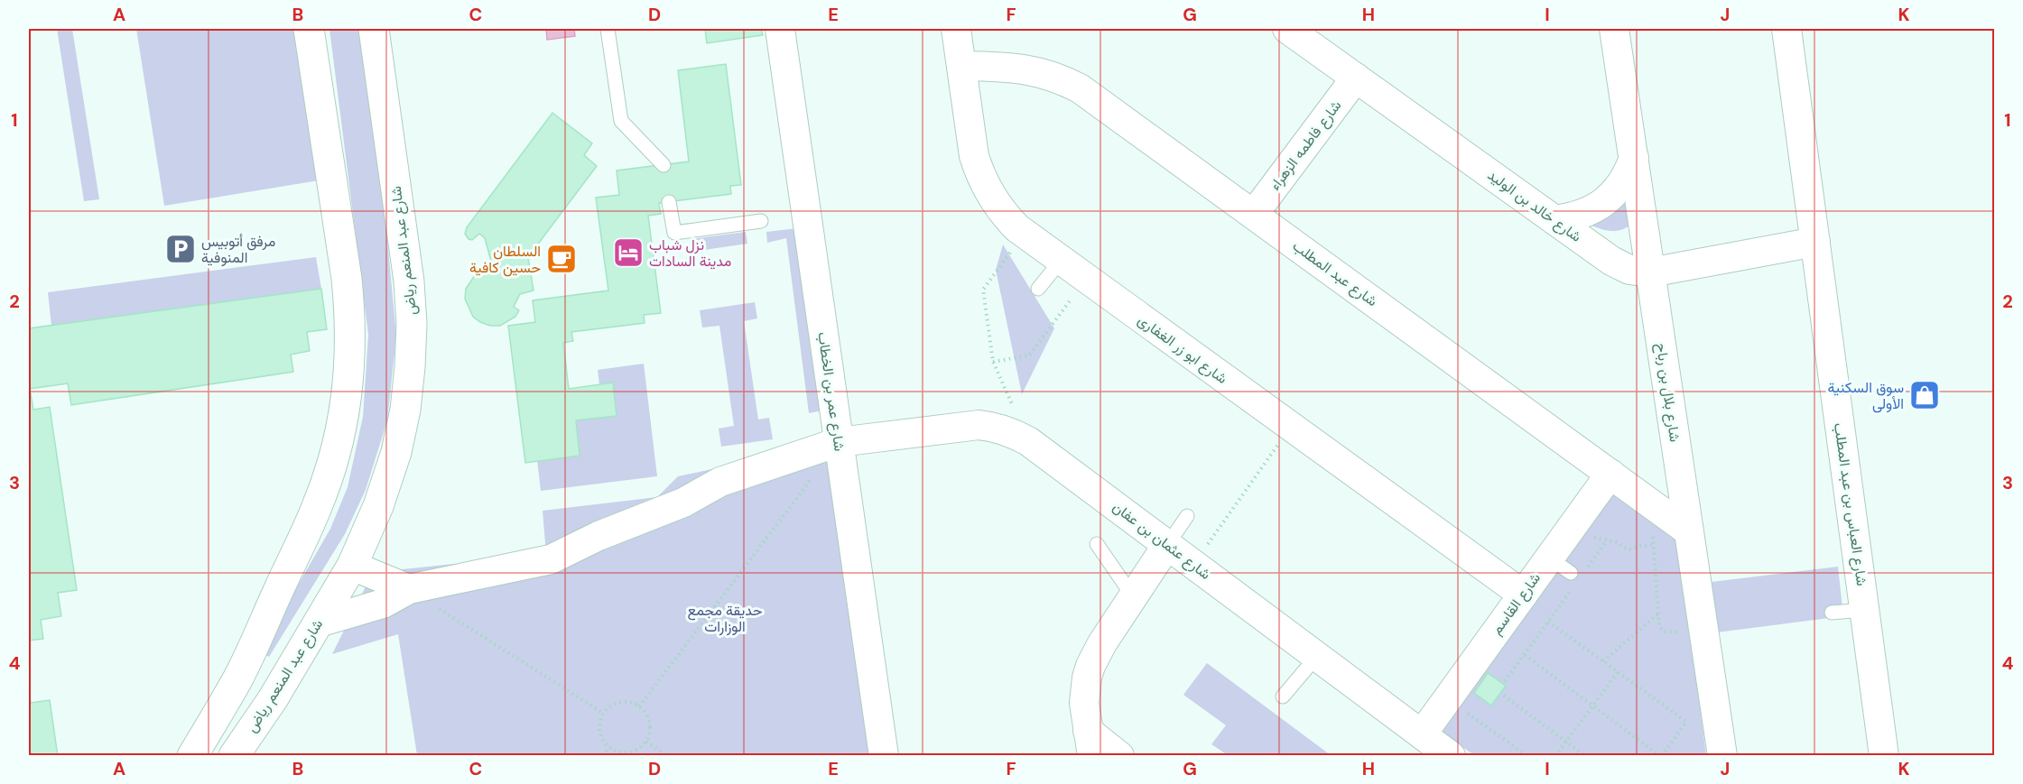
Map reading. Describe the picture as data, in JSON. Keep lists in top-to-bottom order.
{
  "streets": {
    "street": [
      "شارع فاطمه الزهراء",
      "شارع خالد بن الوليد",
      "شارع عبد المنعم رياض",
      "شارع عبد المطلب",
      "شارع ابو زر الغفارى",
      "شارع عمر بن الخطاب",
      "شارع بلال بن رباح",
      "شارع العباس بن عبد المطلب",
      "شارع عثمان بن عفان",
      "شارع القاسم"
    ]
  },
  "crossings": [
    ["شارع فاطمه الزهراء", "شارع خالد بن الوليد"],
    ["شارع فاطمه الزهراء", "شارع عبد المطلب"],
    ["شارع خالد بن الوليد", "شارع بلال بن رباح"],
    ["شارع خالد بن الوليد", "شارع العباس بن عبد المطلب"],
    ["شارع عبد المنعم رياض", "شارع عثمان بن عفان"],
    ["شارع عبد المطلب", "شارع ابو زر الغفارى"],
    ["شارع عبد المطلب", "شارع بلال بن رباح"],
    ["شارع عبد المطلب", "شارع القاسم"],
    ["شارع ابو زر الغفارى", "شارع القاسم"],
    ["شارع عمر بن الخطاب", "شارع عثمان بن عفان"],
    ["شارع عثمان بن عفان", "شارع القاسم"]
  ],
  "parks": ["حديقة مجمع الوزارات"],
  "places": {
    "parking": ["مرفق أتوبيس المنوفية"],
    "hotel": ["نزل شباب مدينة السادات"],
    "cafe": ["السلطان حسين كافية"],
    "shop": ["سوق السكنية الأولى"]
  },
  "grid": {
    "columns": [
      "A",
      "B",
      "C",
      "D",
      "E",
      "F",
      "G",
      "H",
      "I",
      "J",
      "K"
    ],
    "rows": [
      "1",
      "2",
      "3",
      "4"
    ]
  }
}
